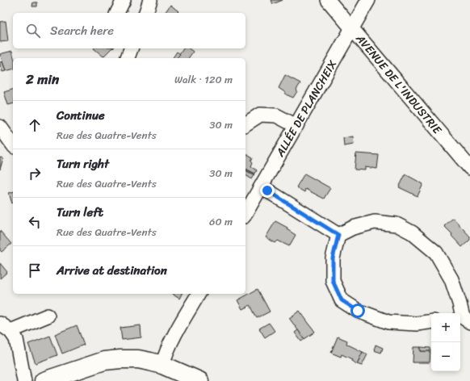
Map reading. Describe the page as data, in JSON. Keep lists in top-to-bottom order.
{
  "streets": {
    "street": ["AVENUE DE L'INDUSTRIE", "ALLÉE DE PLANCHEIX"]
  },
  "crossings": [
    ["AVENUE DE L'INDUSTRIE", "ALLÉE DE PLANCHEIX"]
  ],
  "page": {
    "search": "Search here",
    "heading": ["2 min", "Walk · 120 m"],
    "list": [
      ["Continue", "Rue des Quatre-Vents", "30 m"],
      ["Turn right", "Rue des Quatre-Vents", "30 m"],
      ["Turn left", "Rue des Quatre-Vents", "60 m"],
      "Arrive at destination"
    ],
    "map_buttons": ["+", "−"]
  }
}
